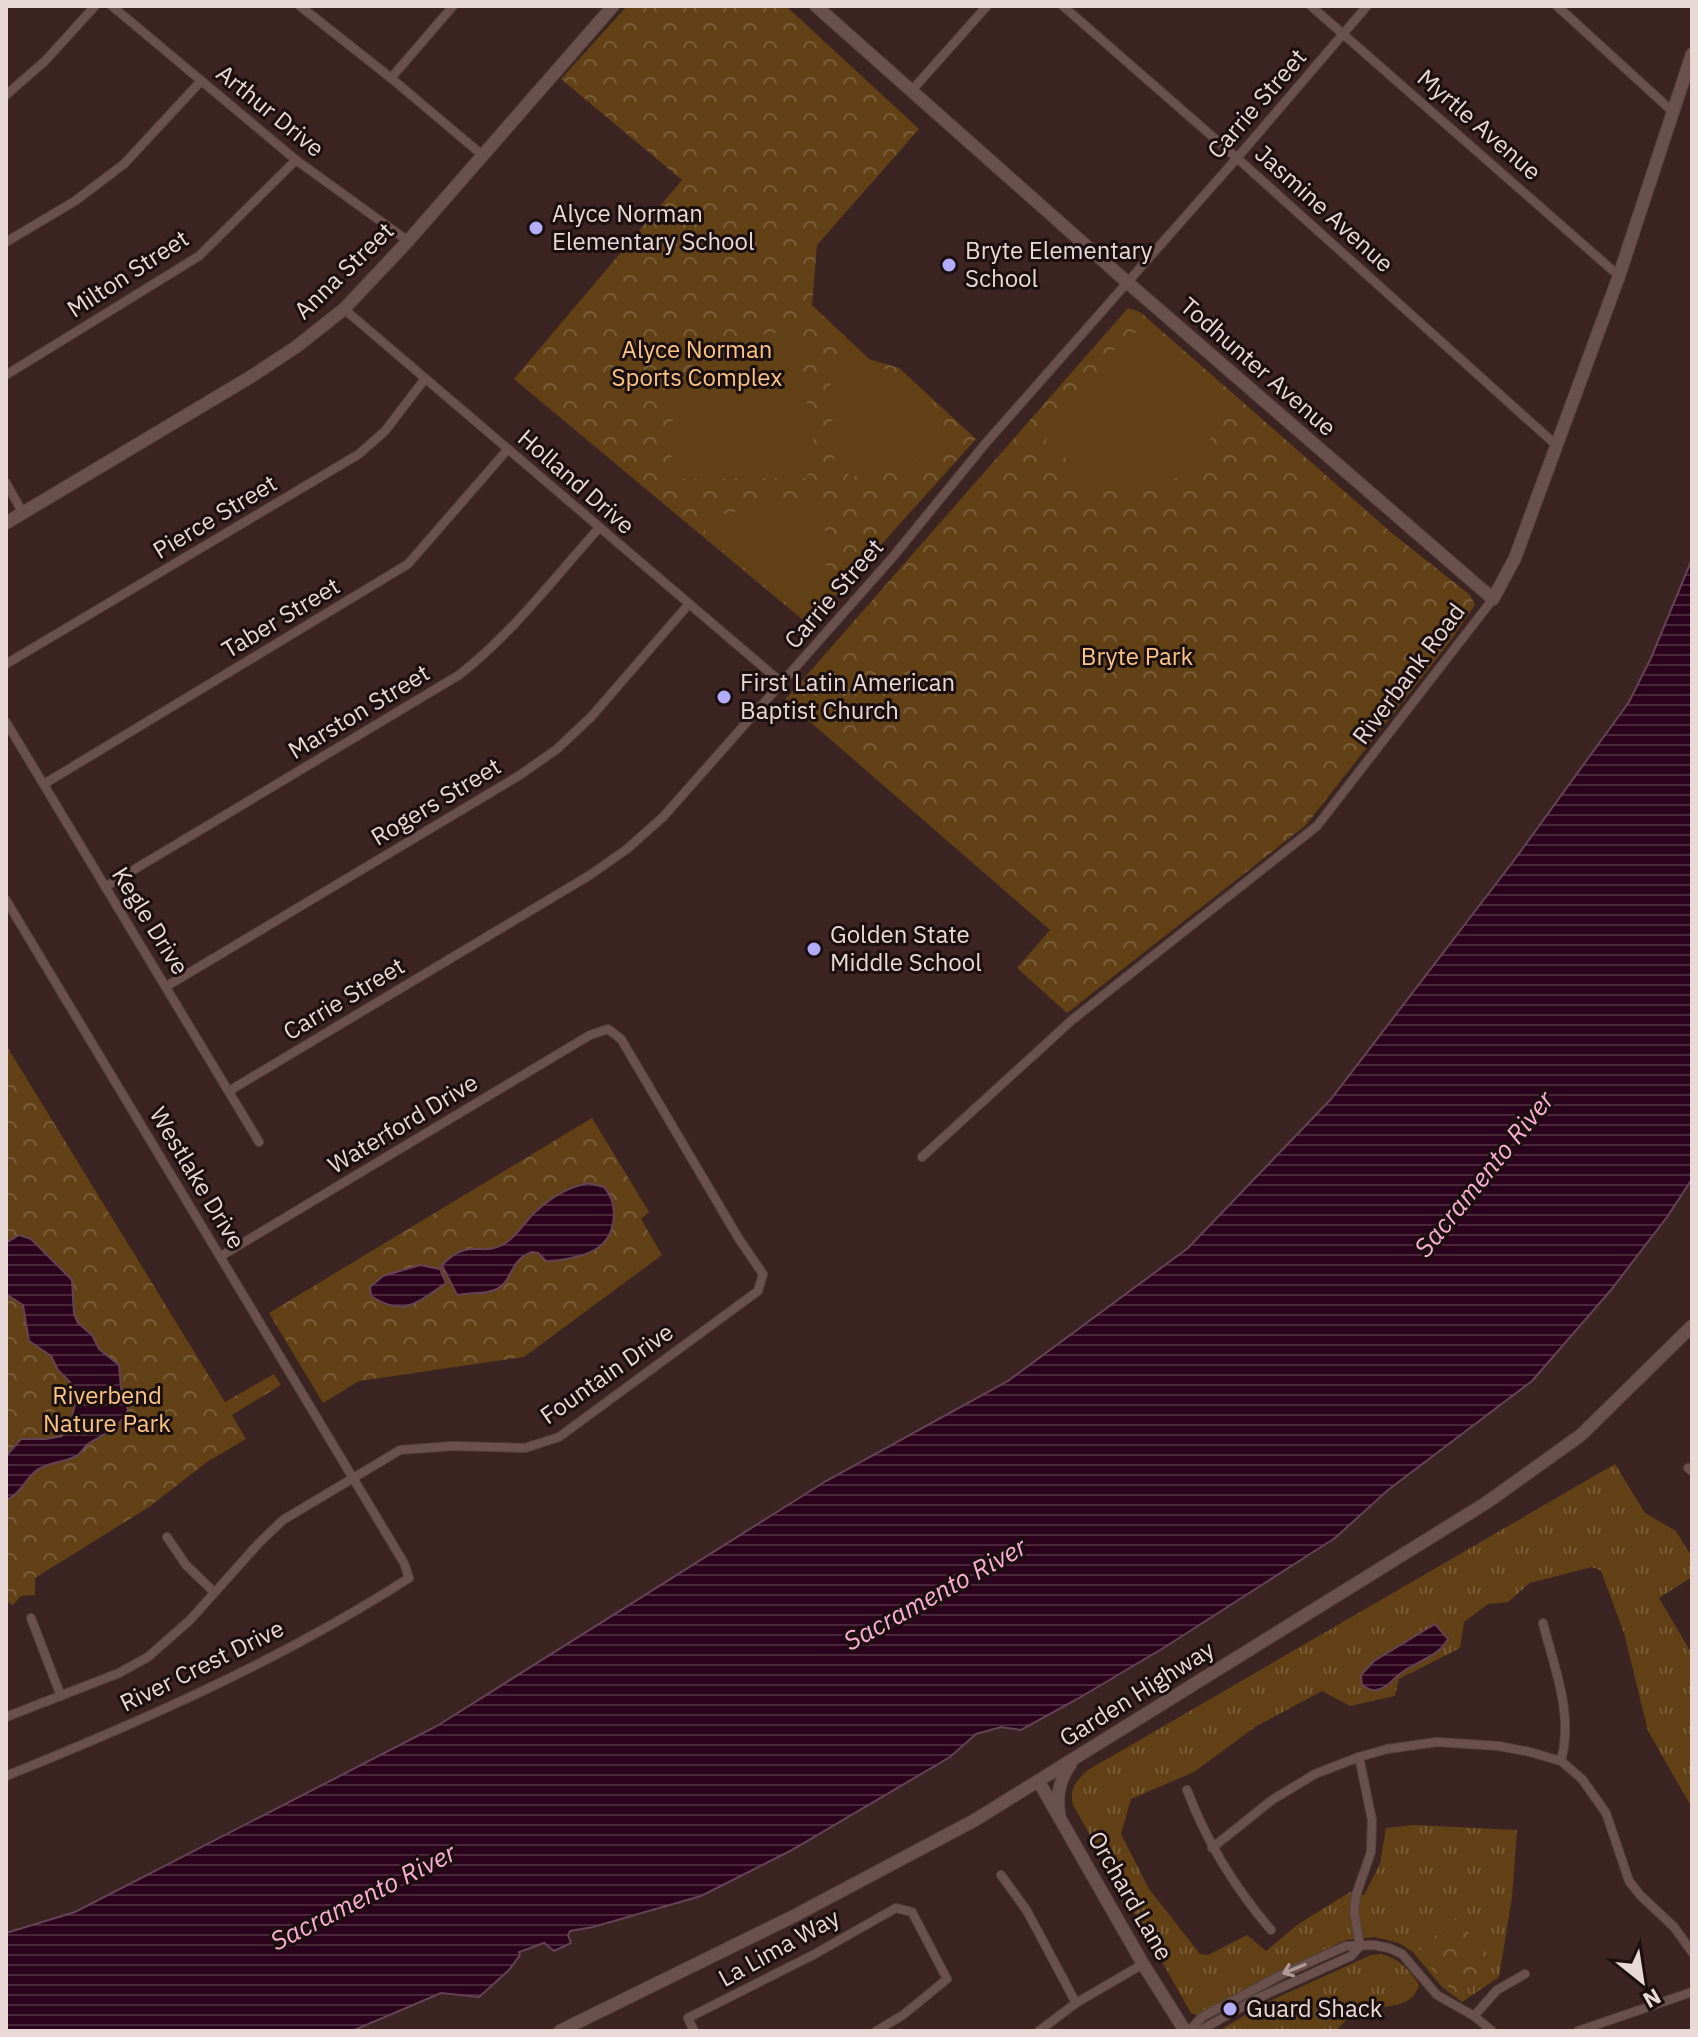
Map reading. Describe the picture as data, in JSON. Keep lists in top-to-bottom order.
{
  "streets": {
    "street": [
      "Carrie Street",
      "Arthur Drive",
      "Myrtle Avenue",
      "Jasmine Avenue",
      "Anna Street",
      "Milton Street",
      "Todhunter Avenue",
      "Holland Drive",
      "Pierce Street",
      "Taber Street",
      "Riverbank Road",
      "Marston Street",
      "Rogers Street",
      "Kegle Drive",
      "Waterford Drive",
      "Westlake Drive",
      "Fountain Drive",
      "River Crest Drive",
      "Garden Highway",
      "Orchard Lane",
      "La Lima Way"
    ]
  },
  "crossings": [
    ["Carrie Street", "Myrtle Avenue"],
    ["Carrie Street", "Jasmine Avenue"],
    ["Carrie Street", "Todhunter Avenue"],
    ["Carrie Street", "Holland Drive"],
    ["Carrie Street", "Kegle Drive"],
    ["Arthur Drive", "Anna Street"],
    ["Arthur Drive", "Milton Street"],
    ["Myrtle Avenue", "Riverbank Road"],
    ["Jasmine Avenue", "Riverbank Road"],
    ["Anna Street", "Holland Drive"],
    ["Todhunter Avenue", "Riverbank Road"],
    ["Holland Drive", "Pierce Street"],
    ["Holland Drive", "Taber Street"],
    ["Holland Drive", "Marston Street"],
    ["Holland Drive", "Rogers Street"],
    ["Taber Street", "Kegle Drive"],
    ["Marston Street", "Kegle Drive"],
    ["Rogers Street", "Kegle Drive"],
    ["Waterford Drive", "Westlake Drive"],
    ["Waterford Drive", "Fountain Drive"],
    ["Westlake Drive", "Fountain Drive"],
    ["Westlake Drive", "River Crest Drive"],
    ["Garden Highway", "Orchard Lane"]
  ],
  "water": ["Sacramento River"],
  "parks": ["Alyce Norman Sports Complex", "Bryte Park", "Riverbend Nature Park"],
  "places": [
    "Alyce Norman Elementary School",
    "Bryte Elementary School",
    "First Latin American Baptist Church",
    "Golden State Middle School",
    "Guard Shack"
  ],
  "north": "bottom right"
}
